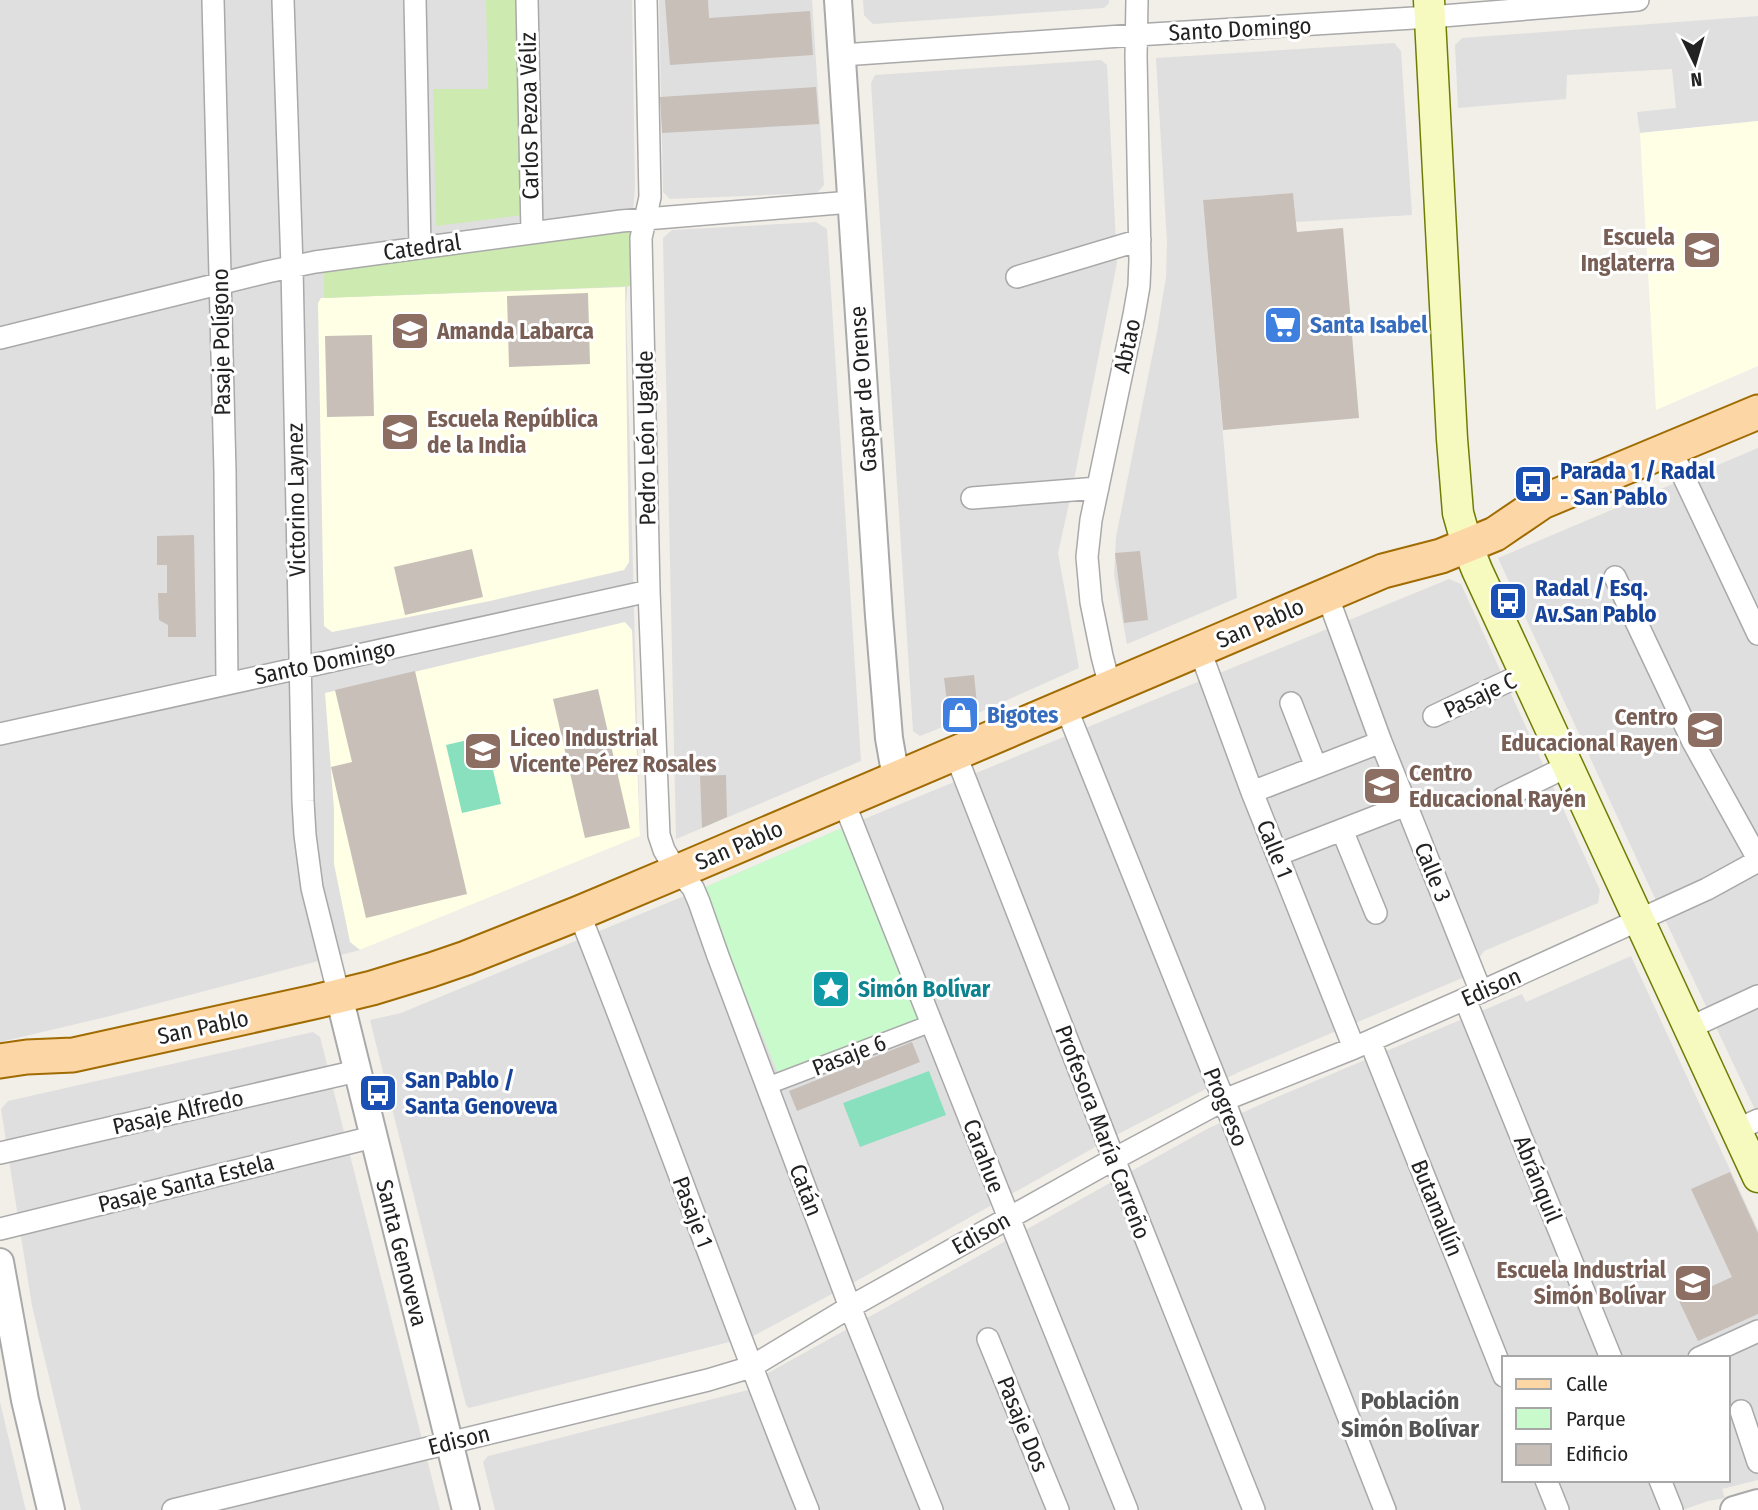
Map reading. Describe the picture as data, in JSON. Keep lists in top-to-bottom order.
{
  "streets": {
    "main road": ["San Pablo"],
    "street": [
      "Santo Domingo",
      "Carlos Pezoa Véliz",
      "Catedral",
      "Pasaje Polígono",
      "Abtao",
      "Gaspar de Orense",
      "Pedro León Ugalde",
      "Victorino Laynez",
      "Pasaje C",
      "Calle 1",
      "Calle 3",
      "Edison",
      "Pasaje 6",
      "Progreso",
      "Pasaje Alfredo",
      "Profesora María Carreño",
      "Carahue",
      "Abránquil",
      "Pasaje Santa Estela",
      "Catán",
      "Butamallín",
      "Pasaje 1",
      "Santa Genoveva",
      "Pasaje Dos"
    ]
  },
  "crossings": [
    ["Santo Domingo", "Pasaje Polígono"],
    ["Santo Domingo", "Abtao"],
    ["Santo Domingo", "Gaspar de Orense"],
    ["Santo Domingo", "Pedro León Ugalde"],
    ["Santo Domingo", "Victorino Laynez"],
    ["Carlos Pezoa Véliz", "Catedral"],
    ["Catedral", "Pasaje Polígono"],
    ["Catedral", "Gaspar de Orense"],
    ["Catedral", "Pedro León Ugalde"],
    ["Catedral", "Victorino Laynez"],
    ["Abtao", "San Pablo"],
    ["Gaspar de Orense", "San Pablo"],
    ["Pedro León Ugalde", "San Pablo"],
    ["Pedro León Ugalde", "Catán"],
    ["Victorino Laynez", "San Pablo"],
    ["Victorino Laynez", "Santa Genoveva"],
    ["San Pablo", "Calle 1"],
    ["San Pablo", "Calle 3"],
    ["San Pablo", "Progreso"],
    ["San Pablo", "Profesora María Carreño"],
    ["San Pablo", "Carahue"],
    ["San Pablo", "Catán"],
    ["San Pablo", "Pasaje 1"],
    ["San Pablo", "Santa Genoveva"],
    ["Calle 1", "Edison"],
    ["Calle 1", "Butamallín"],
    ["Calle 3", "Edison"],
    ["Calle 3", "Abránquil"],
    ["Edison", "Progreso"],
    ["Edison", "Profesora María Carreño"],
    ["Edison", "Carahue"],
    ["Edison", "Abránquil"],
    ["Edison", "Catán"],
    ["Edison", "Butamallín"],
    ["Edison", "Pasaje 1"],
    ["Edison", "Santa Genoveva"],
    ["Pasaje 6", "Carahue"],
    ["Pasaje 6", "Catán"],
    ["Pasaje Alfredo", "Santa Genoveva"],
    ["Pasaje Santa Estela", "Santa Genoveva"]
  ],
  "districts": ["Población Simón Bolívar"],
  "places": {
    "school or university": [
      "Escuela Inglaterra",
      "Amanda Labarca",
      "Escuela República de la India",
      "Centro Educacional Rayen",
      "Liceo Industrial Vicente Pérez Rosales",
      "Centro Educacional Rayén",
      "Escuela Industrial Simón Bolívar"
    ],
    "supermarket": ["Santa Isabel"],
    "bus stop": ["Parada 1 / Radal - San Pablo", "Radal / Esq. Av.San Pablo", "San Pablo / Santa Genoveva"],
    "shop": ["Bigotes"],
    "place": ["Simón Bolívar"]
  },
  "legend": ["Calle", "Parque", "Edificio"],
  "north": "bottom"
}
